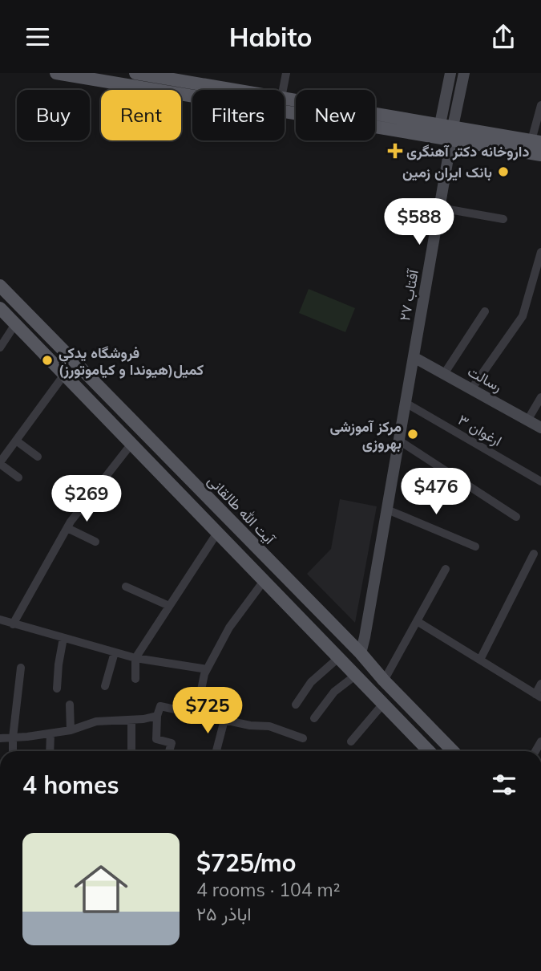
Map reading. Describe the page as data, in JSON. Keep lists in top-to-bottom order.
{
  "streets": {
    "main road": ["آفتاب ۲۷", "رسالت", "آیت الله طالقانی"],
    "street": ["ارغوان ۳"]
  },
  "crossings": [
    ["آفتاب ۲۷", "رسالت"],
    ["آفتاب ۲۷", "ارغوان ۳"],
    ["آفتاب ۲۷", "آیت الله طالقانی"]
  ],
  "places": {
    "health": ["داروخانه دکتر آهنگری"],
    "other": ["بانک ایران زمین", "فروشگاه يدكي كميل(هیوندا و کیاموتورز)", "مرکز آموزشی بهروزی"]
  },
  "page": {
    "header": "Habito",
    "chip": [
      "Buy",
      "Rent",
      "Filters",
      "New"
    ],
    "price": [
      "$588",
      "$476",
      "$269",
      "$725"
    ],
    "heading": "4 homes",
    "list": [
      {
        "name": "$725/mo",
        "note": "4 rooms · 104 m² · اباذر ۲۵"
      }
    ]
  }
}
